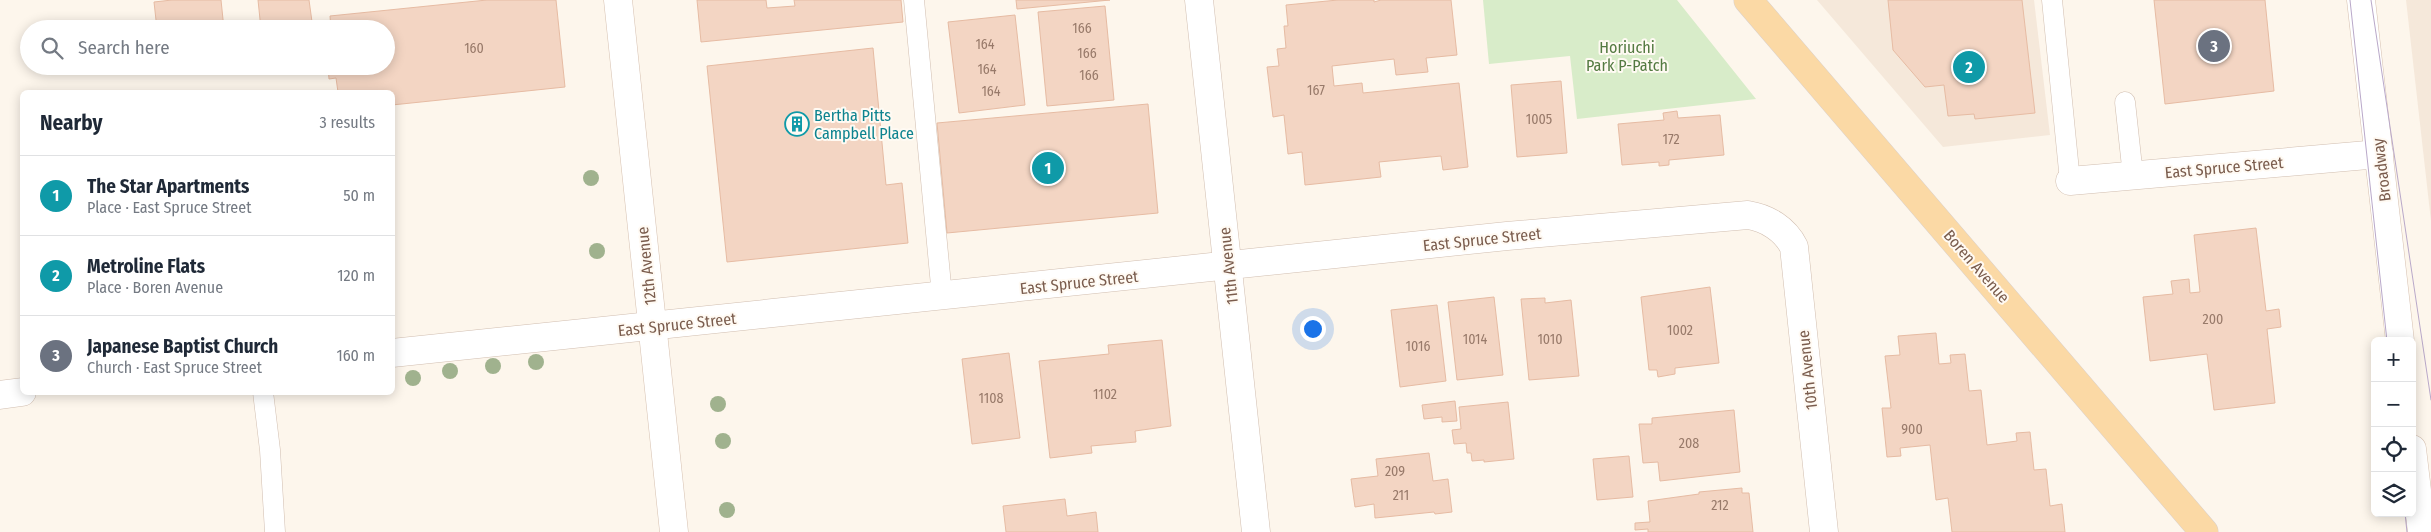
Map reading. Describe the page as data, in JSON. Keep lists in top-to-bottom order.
{
  "streets": {
    "main road": ["Boren Avenue"],
    "street": [
      "East Spruce Street",
      "Broadway",
      "12th Avenue",
      "11th Avenue",
      "10th Avenue"
    ]
  },
  "crossings": [
    ["East Spruce Street", "Broadway"],
    ["East Spruce Street", "12th Avenue"],
    ["East Spruce Street", "11th Avenue"],
    ["East Spruce Street", "10th Avenue"]
  ],
  "parks": ["Horiuchi Park P-Patch"],
  "places": {
    "building": ["Bertha Pitts Campbell Place"]
  },
  "house_numbers": [
    "166",
    "164",
    "160",
    "166",
    "164",
    "166",
    "167",
    "164",
    "1005",
    "172",
    "200",
    "1002",
    "1014",
    "1010",
    "1016",
    "1102",
    "1108",
    "900",
    "208",
    "209",
    "211",
    "212"
  ],
  "page": {
    "search": "Search here",
    "pins": ["3", "2", "1"],
    "heading": ["Nearby", "3 results"],
    "list": [
      {
        "mark": "1",
        "name": "The Star Apartments",
        "note": "Place · East Spruce Street",
        "value": "50 m"
      },
      {
        "mark": "2",
        "name": "Metroline Flats",
        "note": "Place · Boren Avenue",
        "value": "120 m"
      },
      {
        "mark": "3",
        "name": "Japanese Baptist Church",
        "note": "Church · East Spruce Street",
        "value": "160 m"
      }
    ],
    "map_buttons": ["+", "−"]
  }
}
